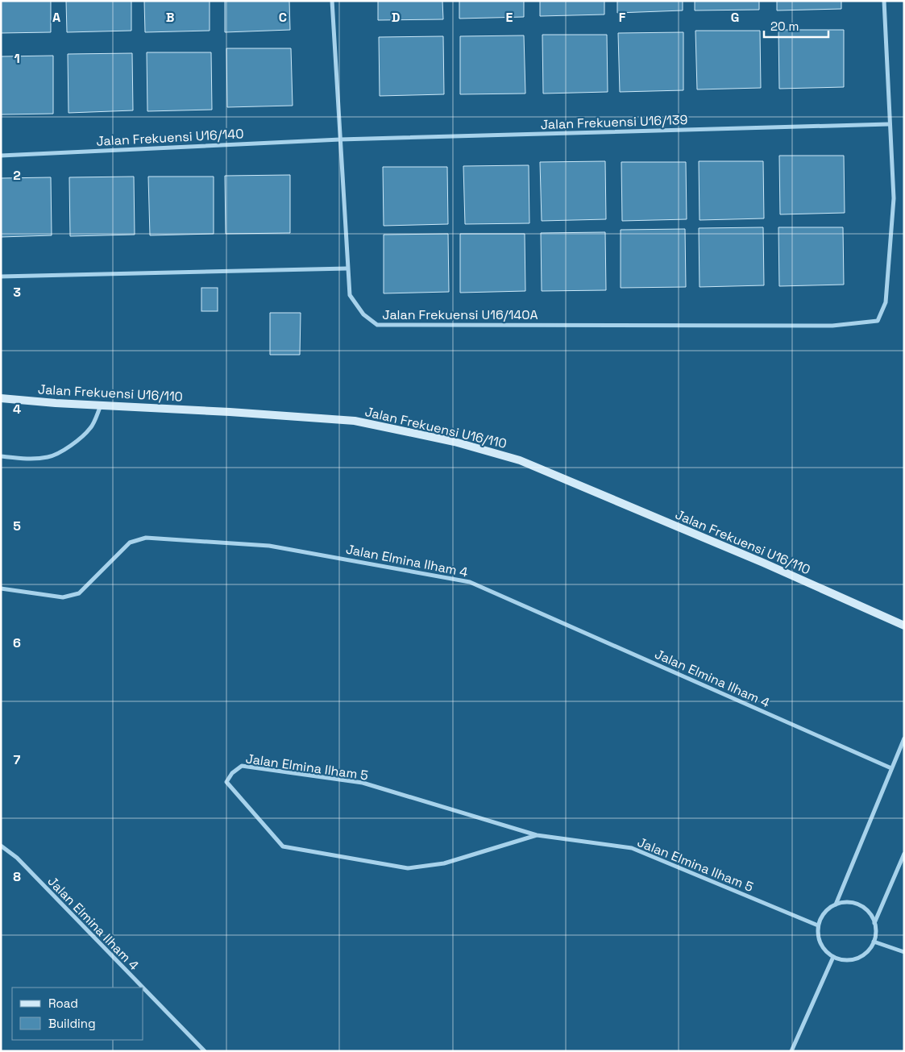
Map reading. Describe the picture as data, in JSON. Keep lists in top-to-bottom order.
{
  "streets": {
    "street": [
      "Jalan Frekuensi U16/139",
      "Jalan Frekuensi U16/140",
      "Jalan Frekuensi U16/140A",
      "Jalan Frekuensi U16/110",
      "Jalan Elmina Ilham 4",
      "Jalan Elmina Ilham 5"
    ]
  },
  "crossings": [
    ["Jalan Frekuensi U16/139", "Jalan Frekuensi U16/140"],
    ["Jalan Frekuensi U16/139", "Jalan Frekuensi U16/140A"],
    ["Jalan Frekuensi U16/140", "Jalan Frekuensi U16/140A"]
  ],
  "legend": ["Road", "Building"],
  "scale_bar": "20 m",
  "grid": {
    "columns": [
      "A",
      "B",
      "C",
      "D",
      "E",
      "F",
      "G"
    ],
    "rows": [
      "1",
      "2",
      "3",
      "4",
      "5",
      "6",
      "7",
      "8"
    ]
  }
}
